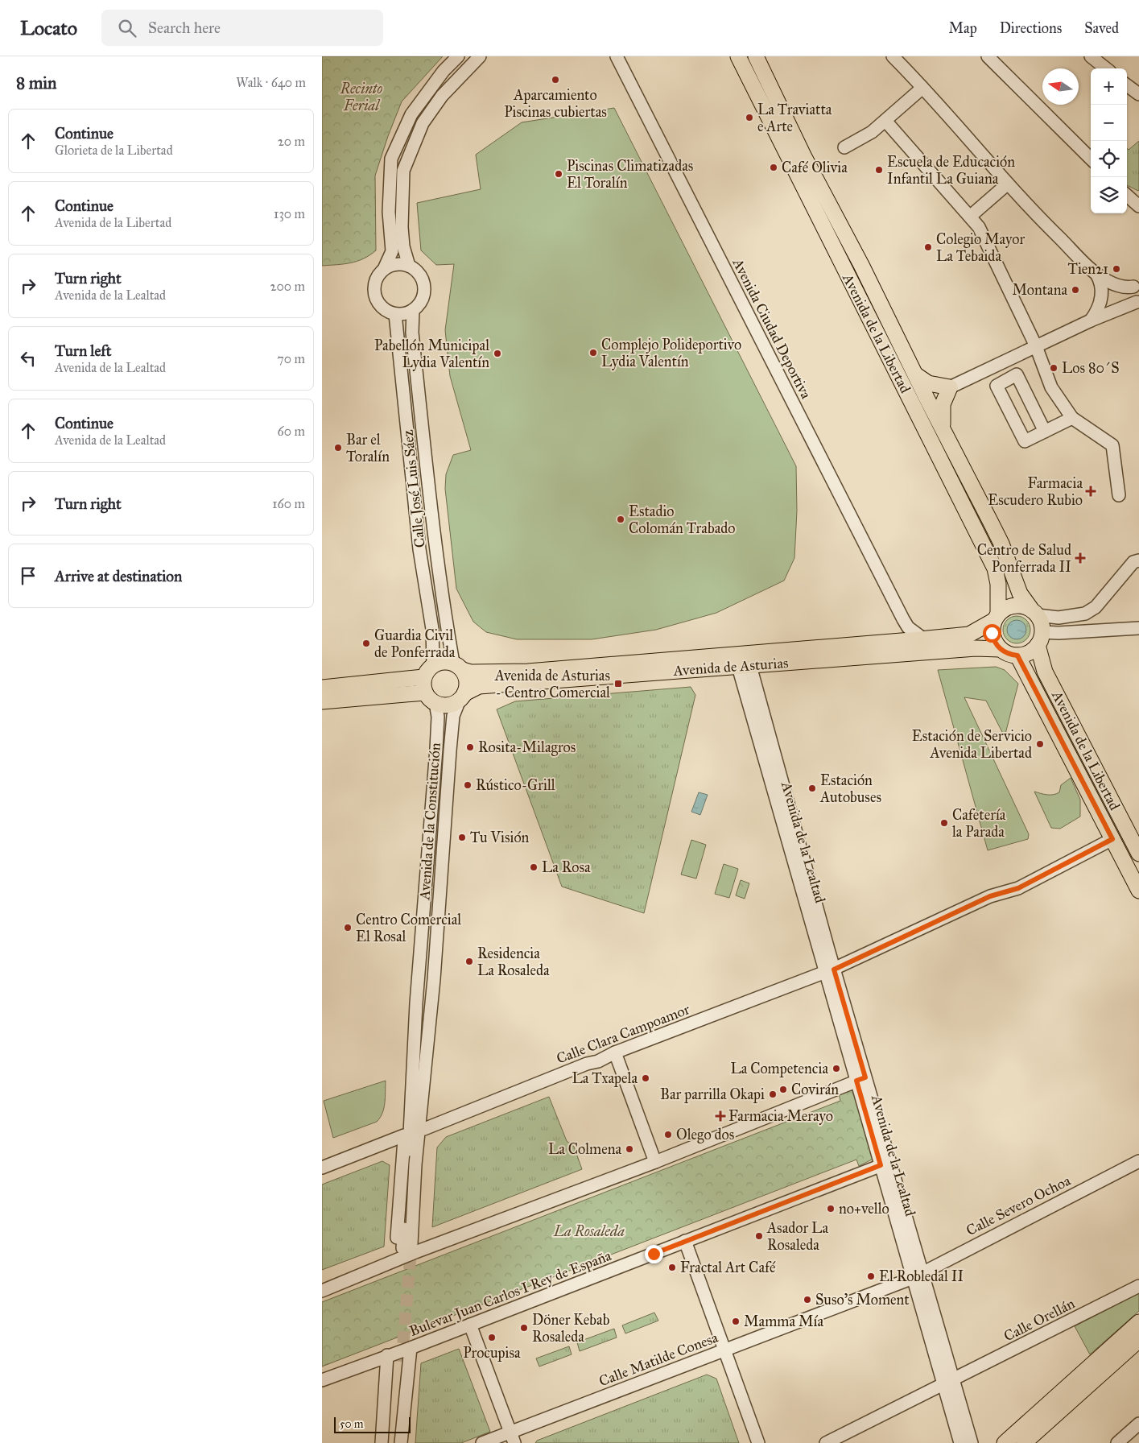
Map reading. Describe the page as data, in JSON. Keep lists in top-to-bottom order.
{
  "streets": {
    "main road": ["Avenida de la Libertad", "Avenida de Asturias"],
    "street": [
      "Avenida Ciudad Deportiva",
      "Calle José Luis Sáez",
      "Avenida de la Constitución",
      "Avenida de la Lealtad",
      "Calle Clara Campoamor",
      "Calle Severo Ochoa",
      "Bulevar Juan Carlos I Rey de España",
      "Calle Orellán",
      "Calle Matilde Conesa"
    ]
  },
  "crossings": [
    ["Avenida Ciudad Deportiva", "Avenida de Asturias"],
    ["Avenida de la Libertad", "Avenida de Asturias"],
    ["Calle José Luis Sáez", "Avenida de Asturias"],
    ["Calle José Luis Sáez", "Avenida de la Constitución"],
    ["Avenida de Asturias", "Avenida de la Constitución"],
    ["Avenida de Asturias", "Avenida de la Lealtad"],
    ["Avenida de la Constitución", "Calle Clara Campoamor"],
    ["Avenida de la Lealtad", "Calle Clara Campoamor"],
    ["Avenida de la Lealtad", "Calle Severo Ochoa"],
    ["Avenida de la Lealtad", "Bulevar Juan Carlos I Rey de España"],
    ["Avenida de la Lealtad", "Calle Orellán"],
    ["Avenida de la Lealtad", "Calle Matilde Conesa"],
    ["Calle Severo Ochoa", "Calle Matilde Conesa"]
  ],
  "parks": ["Recinto Ferial", "La Rosaleda"],
  "places": {
    "other": [
      "Aparcamiento Piscinas cubiertas",
      "La Traviatta e Arte",
      "Café Olivia",
      "Escuela de Educación Infantil La Guiana",
      "Piscinas Climatizadas El Toralín",
      "Colegio Mayor La Tebaida",
      "Tien21",
      "Montana",
      "Complejo Polideportivo Lydia Valentín",
      "Pabellón Municipal Lydia Valentín",
      "Los 80´S",
      "Bar el Toralín",
      "Estadio Colomán Trabado",
      "Guardia Civil de Ponferrada",
      "Estación de Servicio Avenida Libertad",
      "Rosita-Milagros",
      "Rústico-Grill",
      "Estación Autobuses",
      "Cafetería la Parada",
      "Tu Visión",
      "La Rosa",
      "Centro Comercial El Rosal",
      "Residencia La Rosaleda",
      "La Competencia",
      "La Txapela",
      "Covirán",
      "Bar parrilla Okapi",
      "Olego dos",
      "La Colmena",
      "no+vello",
      "Asador La Rosaleda",
      "Fractal Art Café",
      "El Robledal II",
      "Suso’s Moment",
      "Mamma Mía",
      "Döner Kebab Rosaleda",
      "Procupisa"
    ],
    "health": ["Farmacia Escudero Rubio", "Centro de Salud Ponferrada II", "Farmacia Merayo"],
    "transit": ["Avenida de Asturias - Centro Comercial"]
  },
  "scale_bar": "50 m",
  "north": "left",
  "page": {
    "header": "Locato",
    "search": "Search here",
    "nav": ["Map", "Directions", "Saved"],
    "heading": ["8 min", "Walk · 640 m"],
    "map_buttons": ["+", "−"],
    "list": [
      ["Continue", "Glorieta de la Libertad", "20 m"],
      ["Continue", "Avenida de la Libertad", "130 m"],
      ["Turn right", "Avenida de la Lealtad", "200 m"],
      ["Turn left", "Avenida de la Lealtad", "70 m"],
      ["Continue", "Avenida de la Lealtad", "60 m"],
      ["Turn right", "160 m"],
      "Arrive at destination"
    ],
    "scale": "50 m"
  }
}
